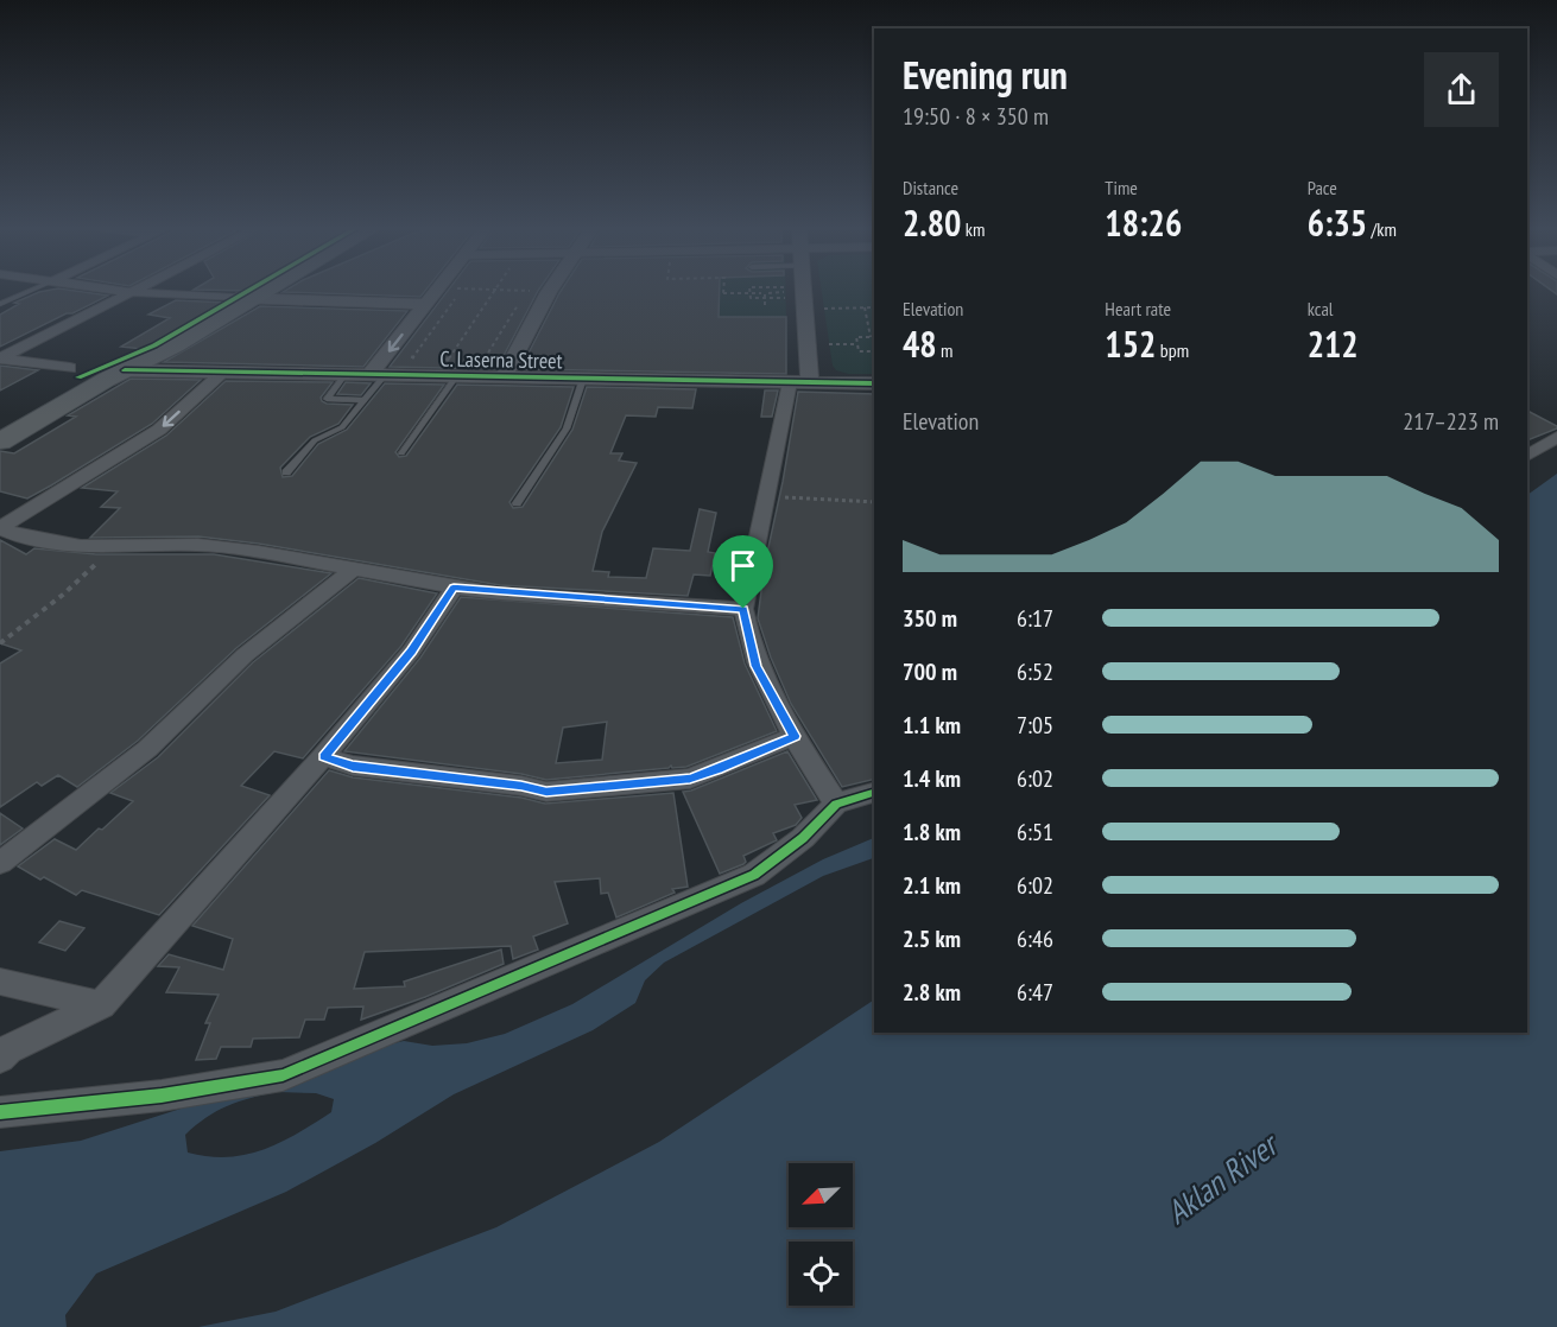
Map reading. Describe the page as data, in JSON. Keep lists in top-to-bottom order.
{
  "streets": {
    "street": ["C. Laserna Street"]
  },
  "water": ["Aklan River"],
  "north": "bottom left",
  "page": {
    "heading": ["Evening run", "19:50 · 8 × 350 m"],
    "stats": [
      ["Distance", "2.80 km"],
      ["Time", "18:26"],
      ["Pace", "6:35 /km"],
      ["Elevation", "48 m"],
      ["Heart rate", "152 bpm"],
      ["kcal", "212"]
    ],
    "chart": ["Elevation", "217–223 m"],
    "list": [
      {
        "name": "350 m",
        "note": "6:17"
      },
      {
        "name": "700 m",
        "note": "6:52"
      },
      {
        "name": "1.1 km",
        "note": "7:05"
      },
      {
        "name": "1.4 km",
        "note": "6:02"
      },
      {
        "name": "1.8 km",
        "note": "6:51"
      },
      {
        "name": "2.1 km",
        "note": "6:02"
      },
      {
        "name": "2.5 km",
        "note": "6:46"
      },
      {
        "name": "2.8 km",
        "note": "6:47"
      }
    ]
  }
}
